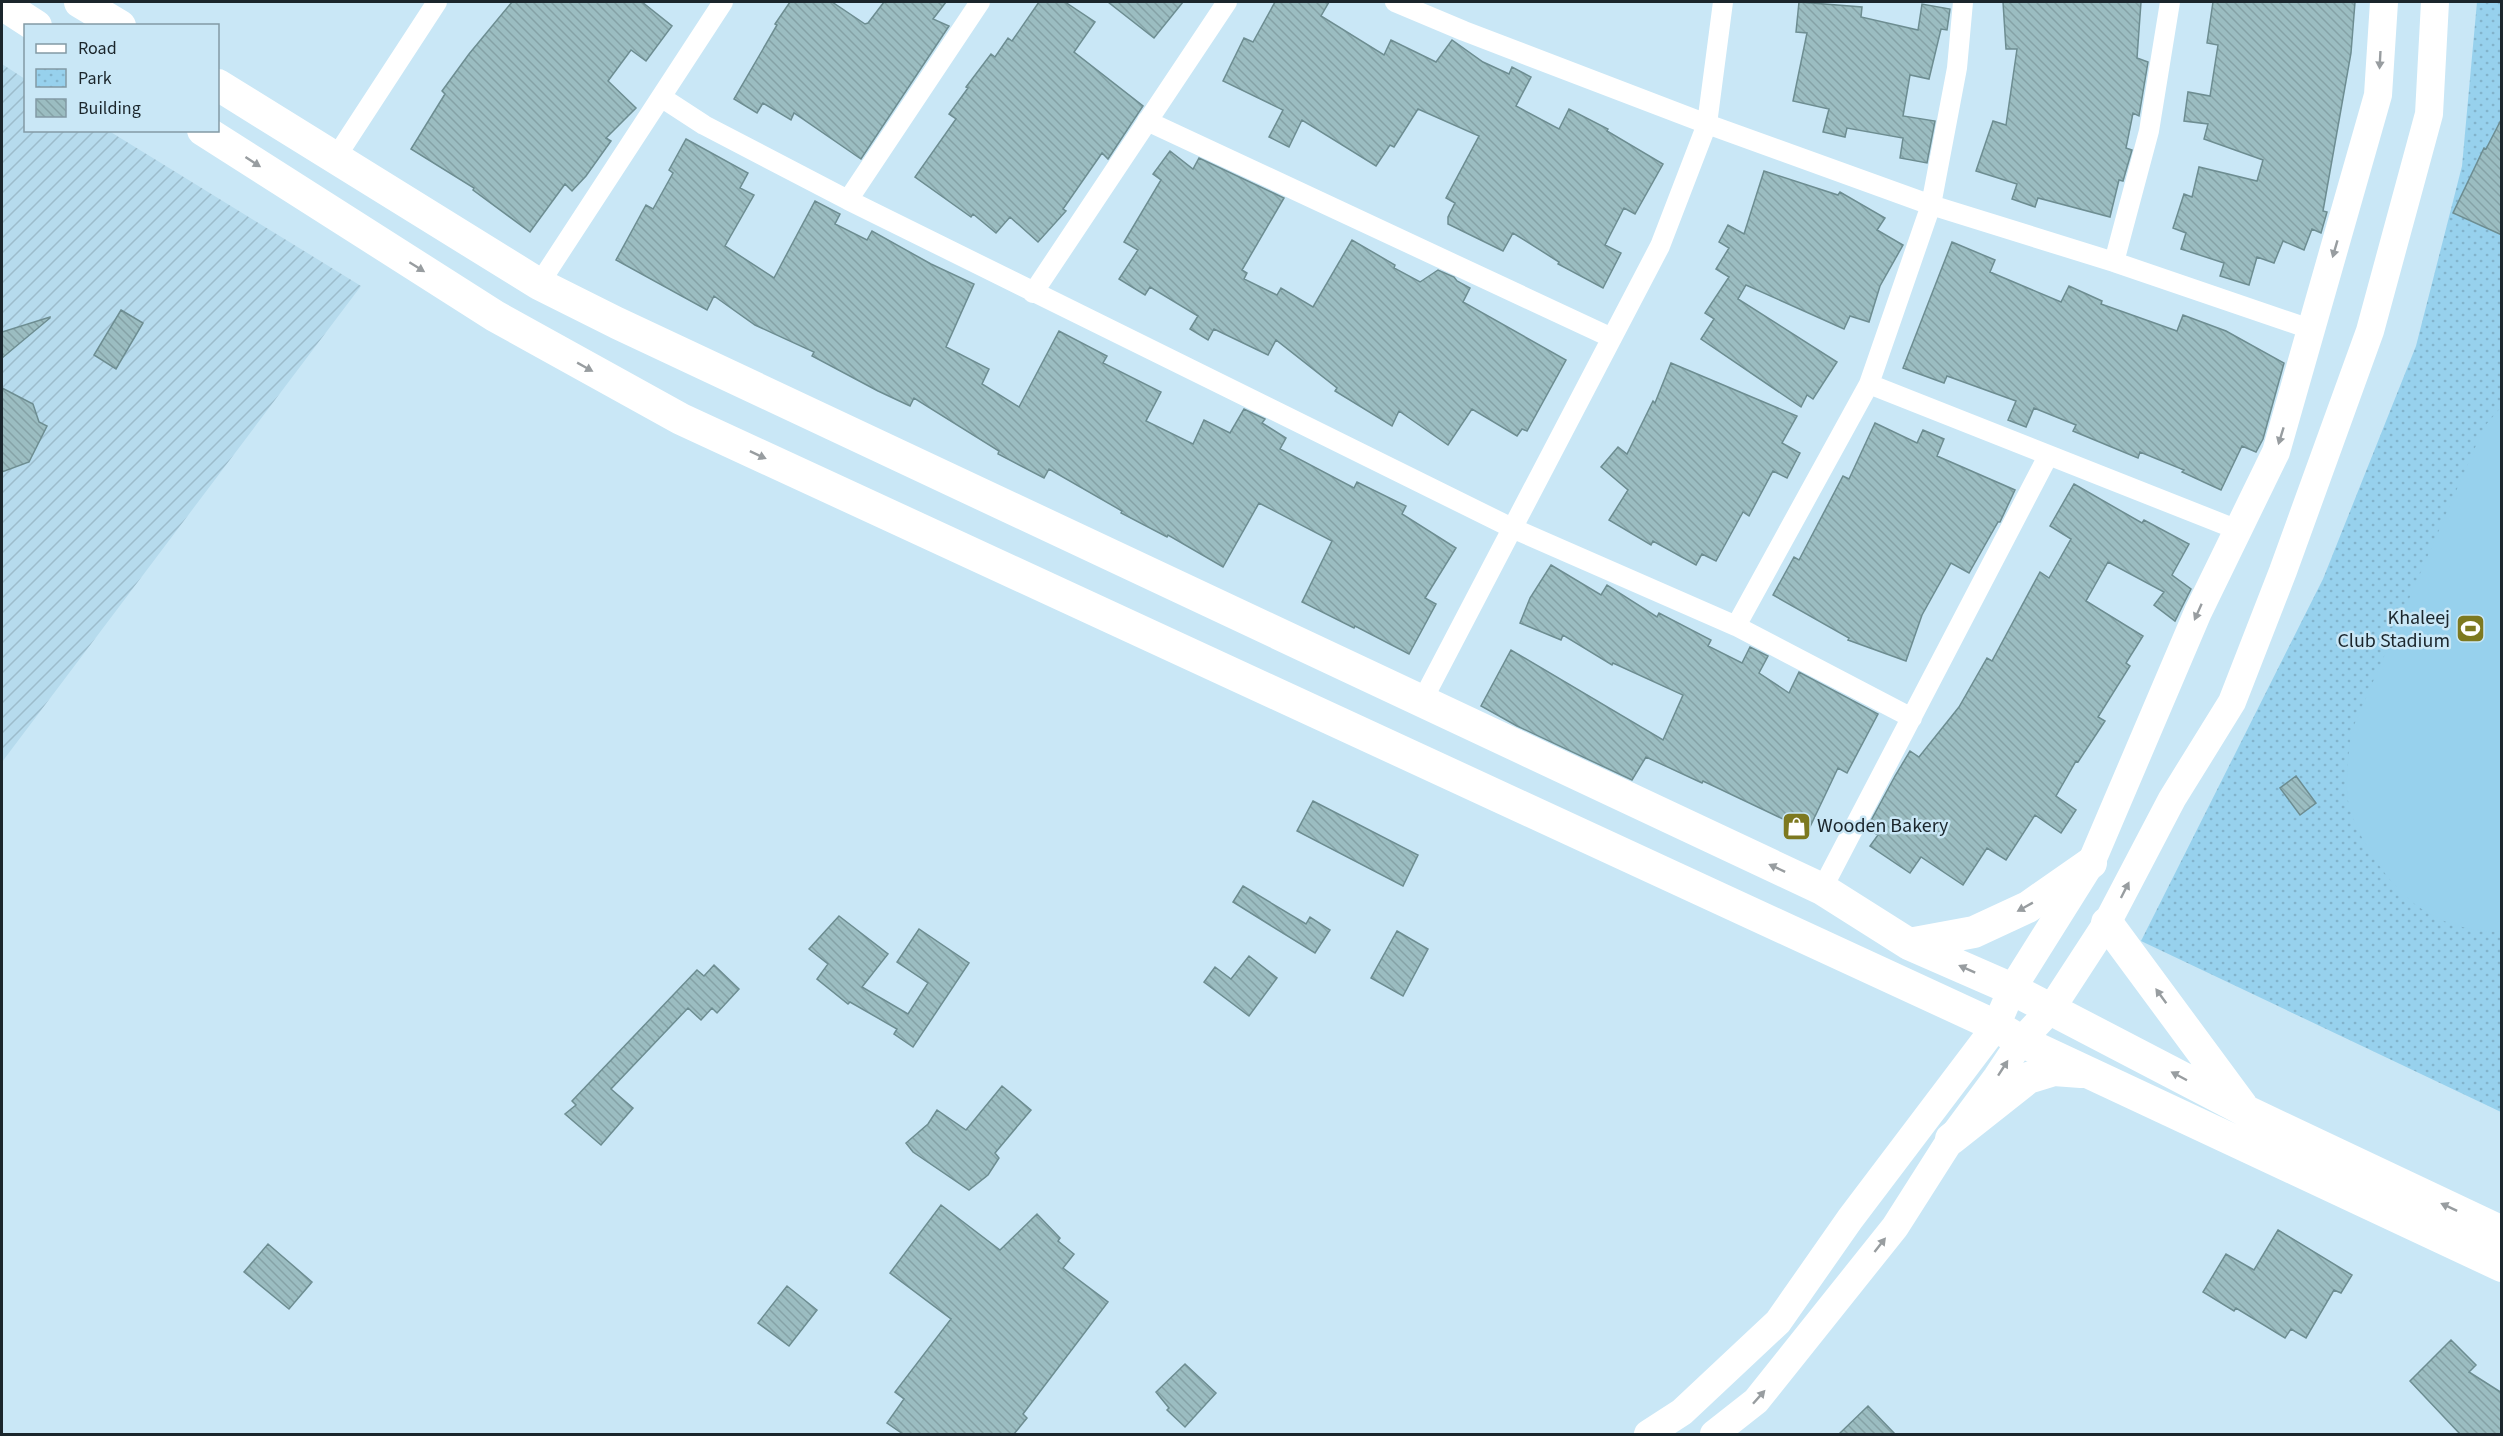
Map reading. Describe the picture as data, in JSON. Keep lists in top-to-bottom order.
{
  "places": {
    "sports": ["Khaleej Club Stadium"],
    "shop": ["Wooden Bakery"]
  },
  "legend": ["Road", "Park", "Building"]
}
